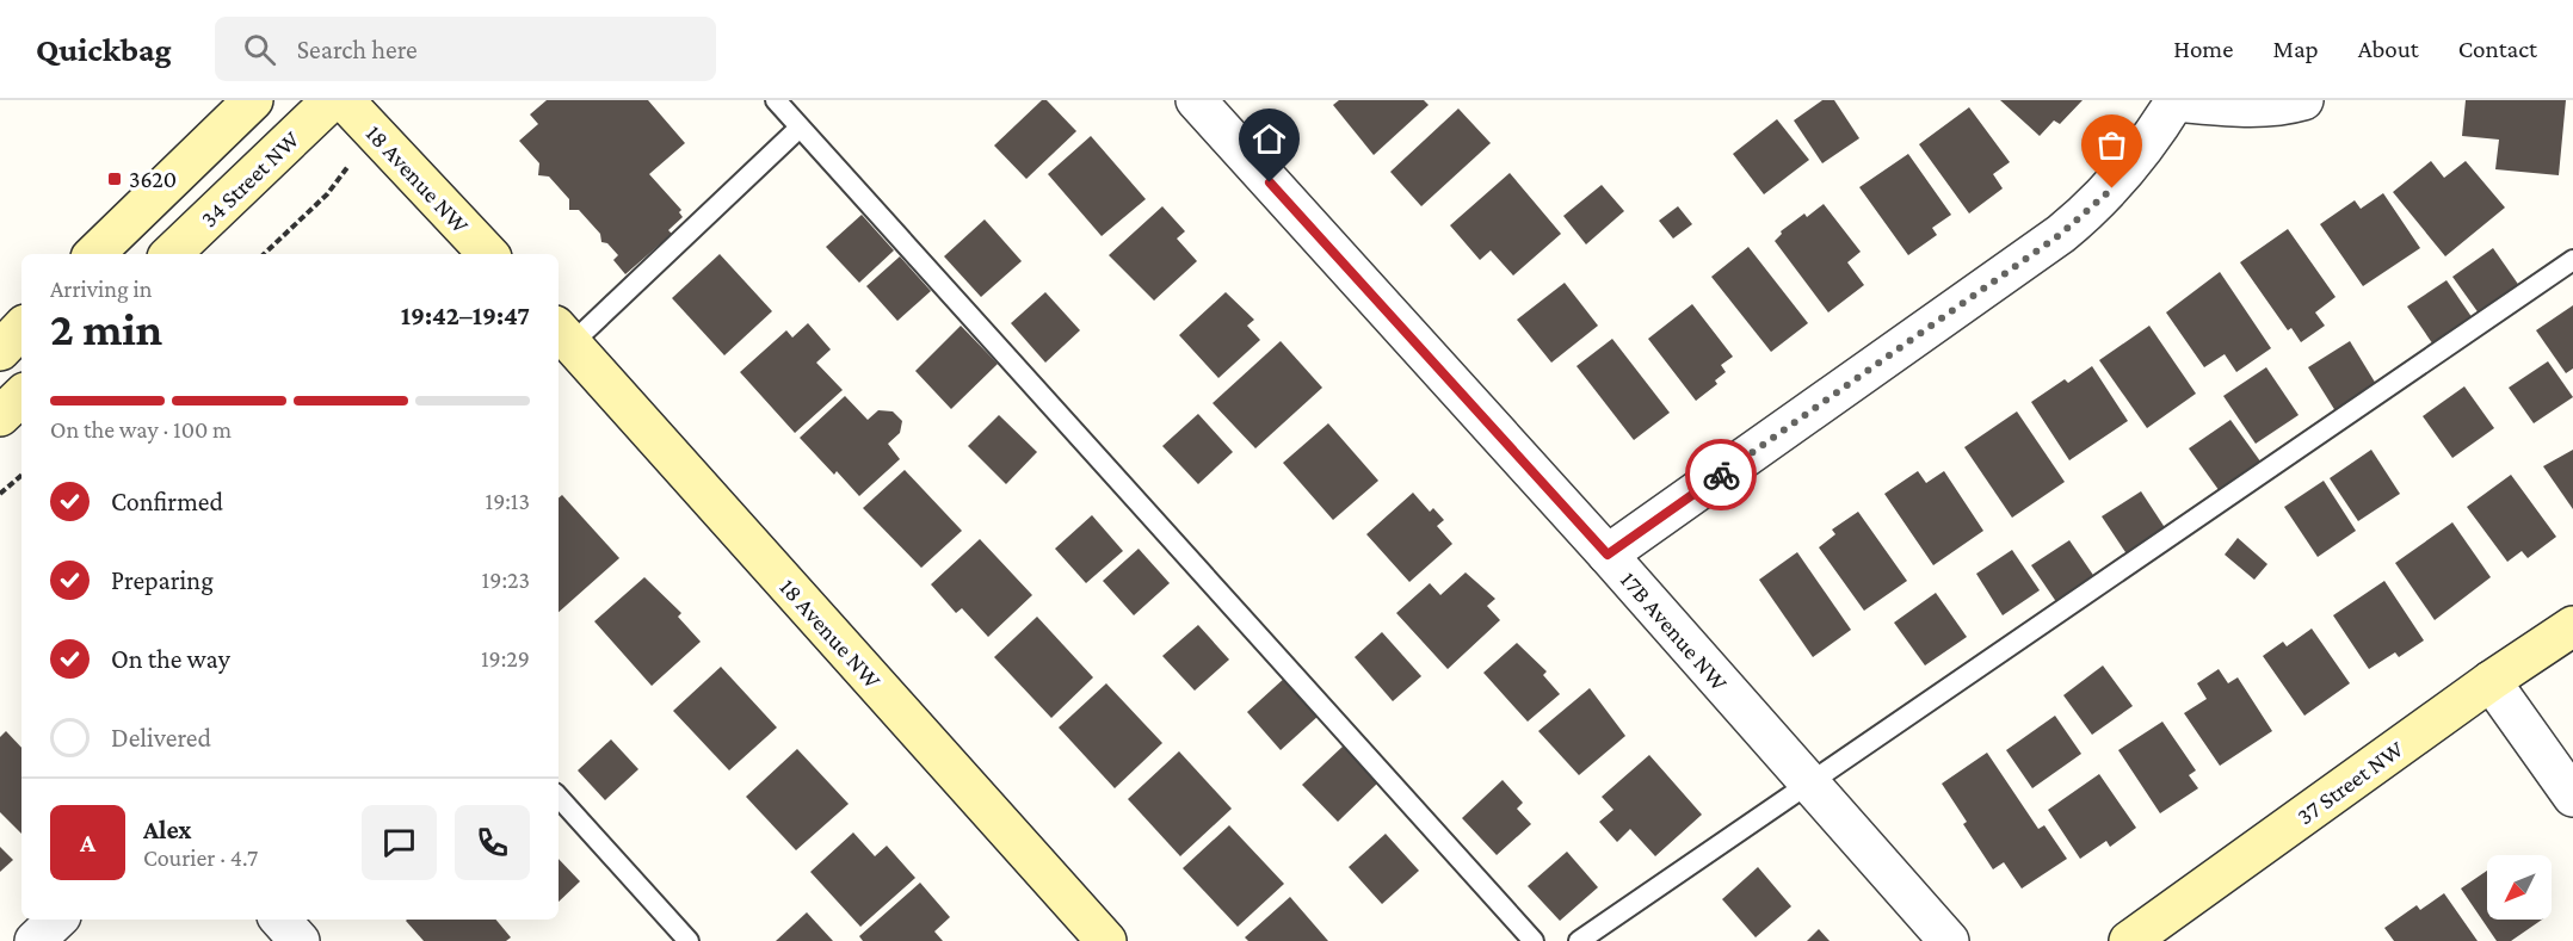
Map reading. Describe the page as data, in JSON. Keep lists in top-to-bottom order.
{
  "streets": {
    "street": [
      "34 Street NW",
      "18 Avenue NW",
      "17B Avenue NW",
      "37 Street NW"
    ]
  },
  "places": {
    "transit": ["3620"]
  },
  "north": "bottom left",
  "page": {
    "header": "Quickbag",
    "search": "Search here",
    "nav": [
      "Home",
      "Map",
      "About",
      "Contact"
    ],
    "heading": ["2 min", "Arriving in", "19:42–19:47"],
    "panel": ["Alex", "Courier · 4.7"],
    "bar": "On the way · 100 m",
    "list": [
      ["Confirmed", "19:13"],
      ["Preparing", "19:23"],
      ["On the way", "19:29"],
      "Delivered"
    ],
    "round": "A"
  }
}
